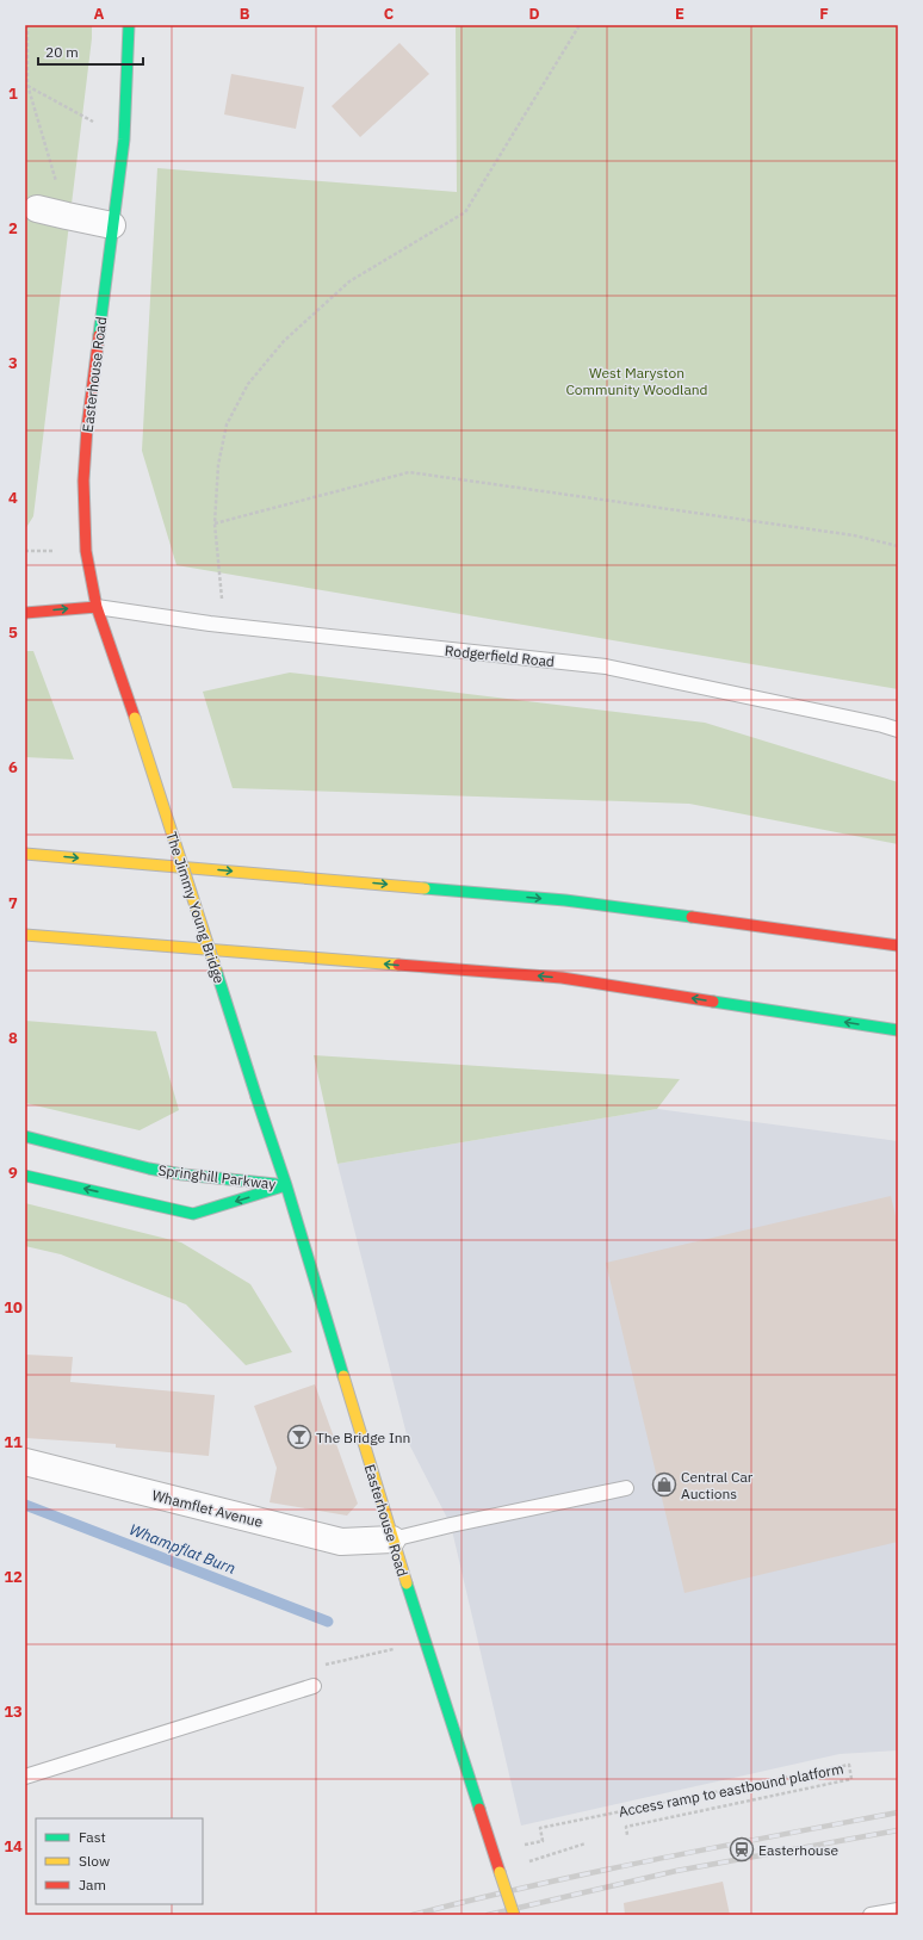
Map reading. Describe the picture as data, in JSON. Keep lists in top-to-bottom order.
{
  "streets": {
    "main road": ["Easterhouse Road", "The Jimmy Young Bridge", "Springhill Parkway"],
    "street": ["Whamflet Avenue"],
    "lane": ["Rodgerfield Road"],
    "path": ["Access ramp to eastbound platform"]
  },
  "crossings": [
    ["Easterhouse Road", "Rodgerfield Road"],
    ["Easterhouse Road", "The Jimmy Young Bridge"],
    ["Easterhouse Road", "Springhill Parkway"],
    ["Easterhouse Road", "Whamflet Avenue"],
    ["Easterhouse Road", "Access ramp to eastbound platform"]
  ],
  "water": ["Whampflat Burn"],
  "parks": ["West Maryston Community Woodland"],
  "places": {
    "bar": ["The Bridge Inn"],
    "shop": ["Central Car Auctions"],
    "station": ["Easterhouse"]
  },
  "legend": ["Fast", "Slow", "Jam"],
  "scale_bar": "20 m",
  "grid": {
    "columns": [
      "A",
      "B",
      "C",
      "D",
      "E",
      "F"
    ],
    "rows": [
      "1",
      "2",
      "3",
      "4",
      "5",
      "6",
      "7",
      "8",
      "9",
      "10",
      "11",
      "12",
      "13",
      "14"
    ]
  }
}
